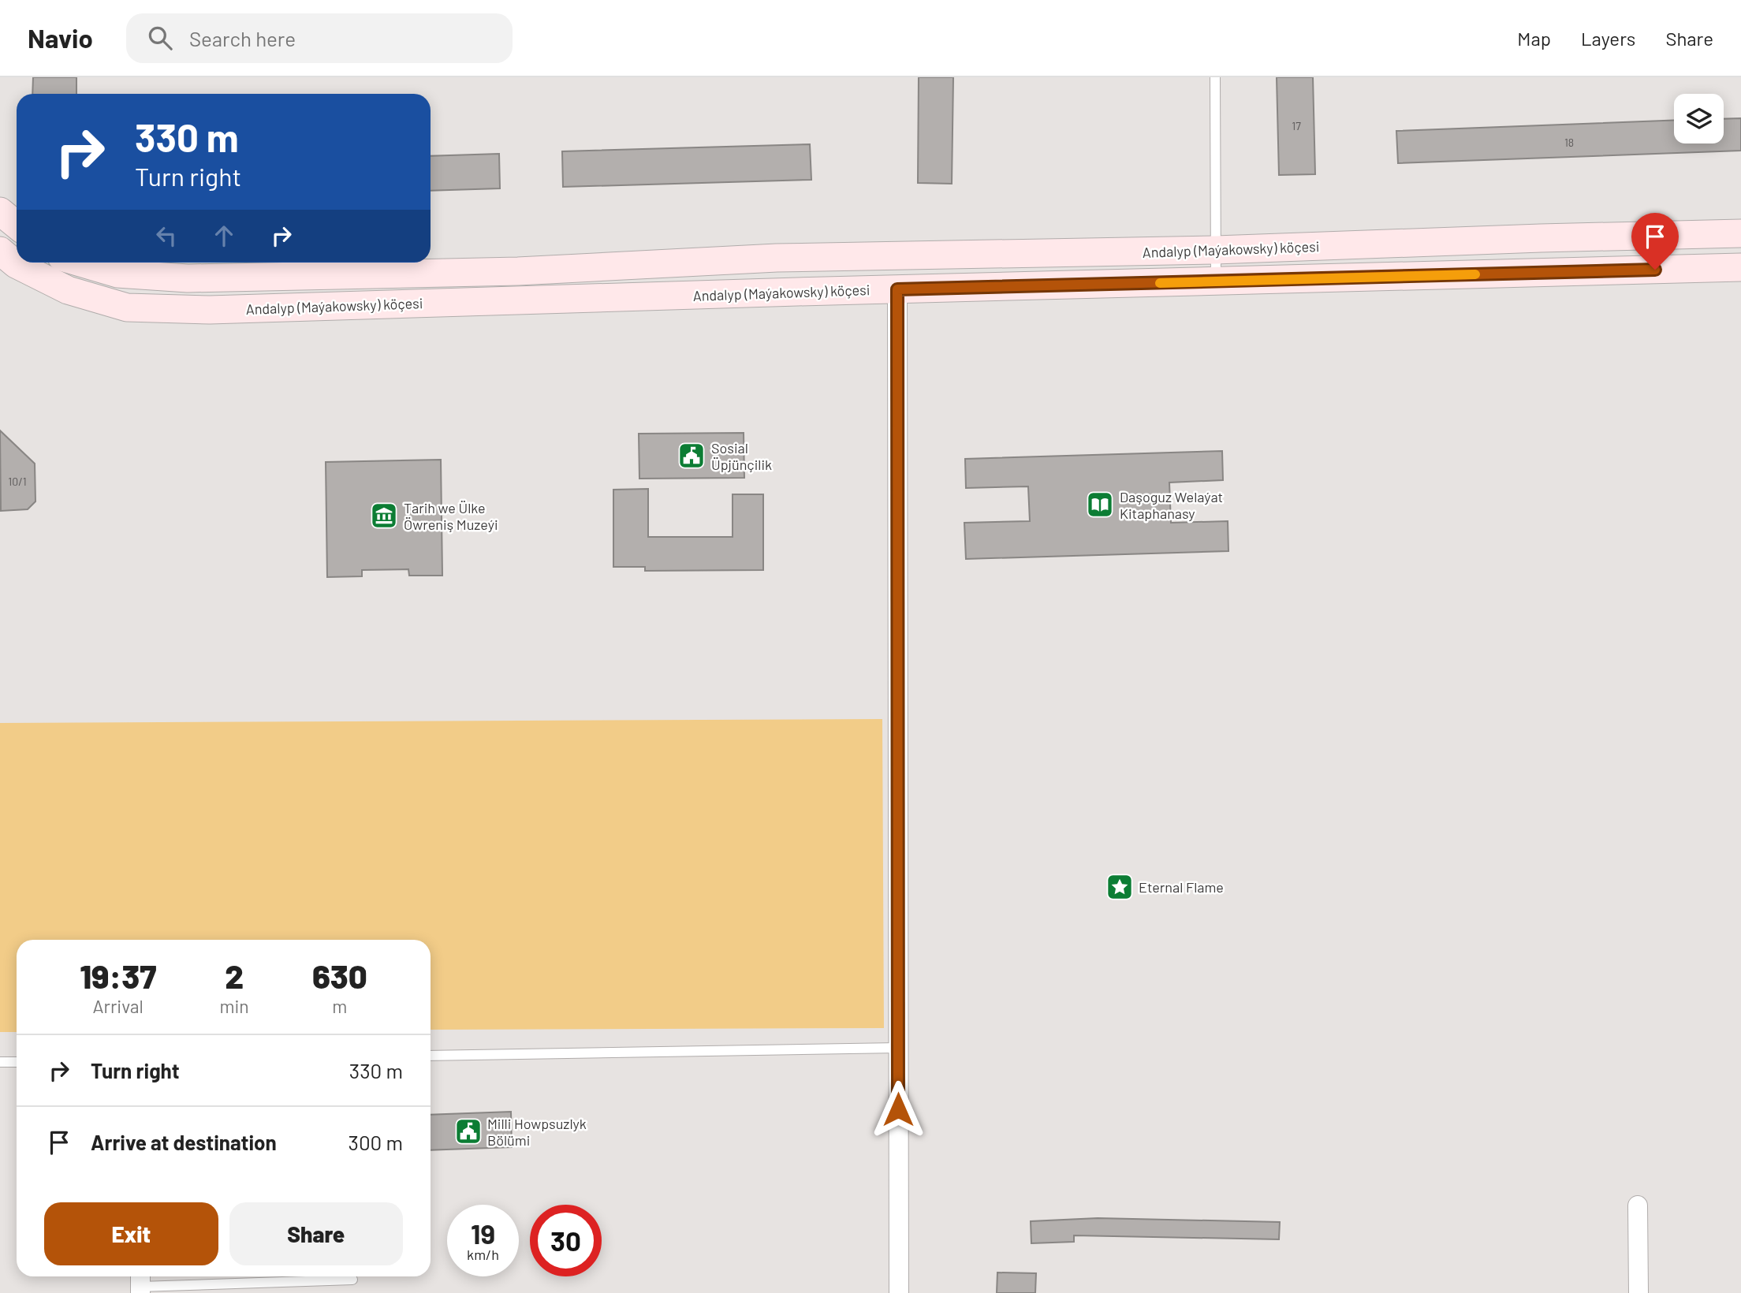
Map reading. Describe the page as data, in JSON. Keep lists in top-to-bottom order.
{
  "streets": {
    "main road": ["Andalyp (Maýakowsky) köçesi"]
  },
  "places": {
    "public building": ["Sosial Üpjünçilik", "Milli Howpsuzlyk Bölümi"],
    "library": ["Daşoguz Welaýat Kitaphanasy"],
    "museum": ["Tarih we Ülke Öwreniş Muzeýi"],
    "place": ["Eternal Flame"]
  },
  "house_numbers": ["17", "18", "10/1"],
  "page": {
    "header": "Navio",
    "search": "Search here",
    "nav": ["Map", "Layers", "Share"],
    "turn": ["330 m", "Turn right"],
    "eta": [
      "19:37",
      "Arrival",
      "2",
      "min",
      "630",
      "m"
    ],
    "list": [
      {
        "name": "Turn right",
        "value": "330 m"
      },
      {
        "name": "Arrive at destination",
        "value": "300 m"
      }
    ],
    "buttons": ["Exit", "Share"],
    "speed": "19 km/h",
    "limit": "30"
  }
}
